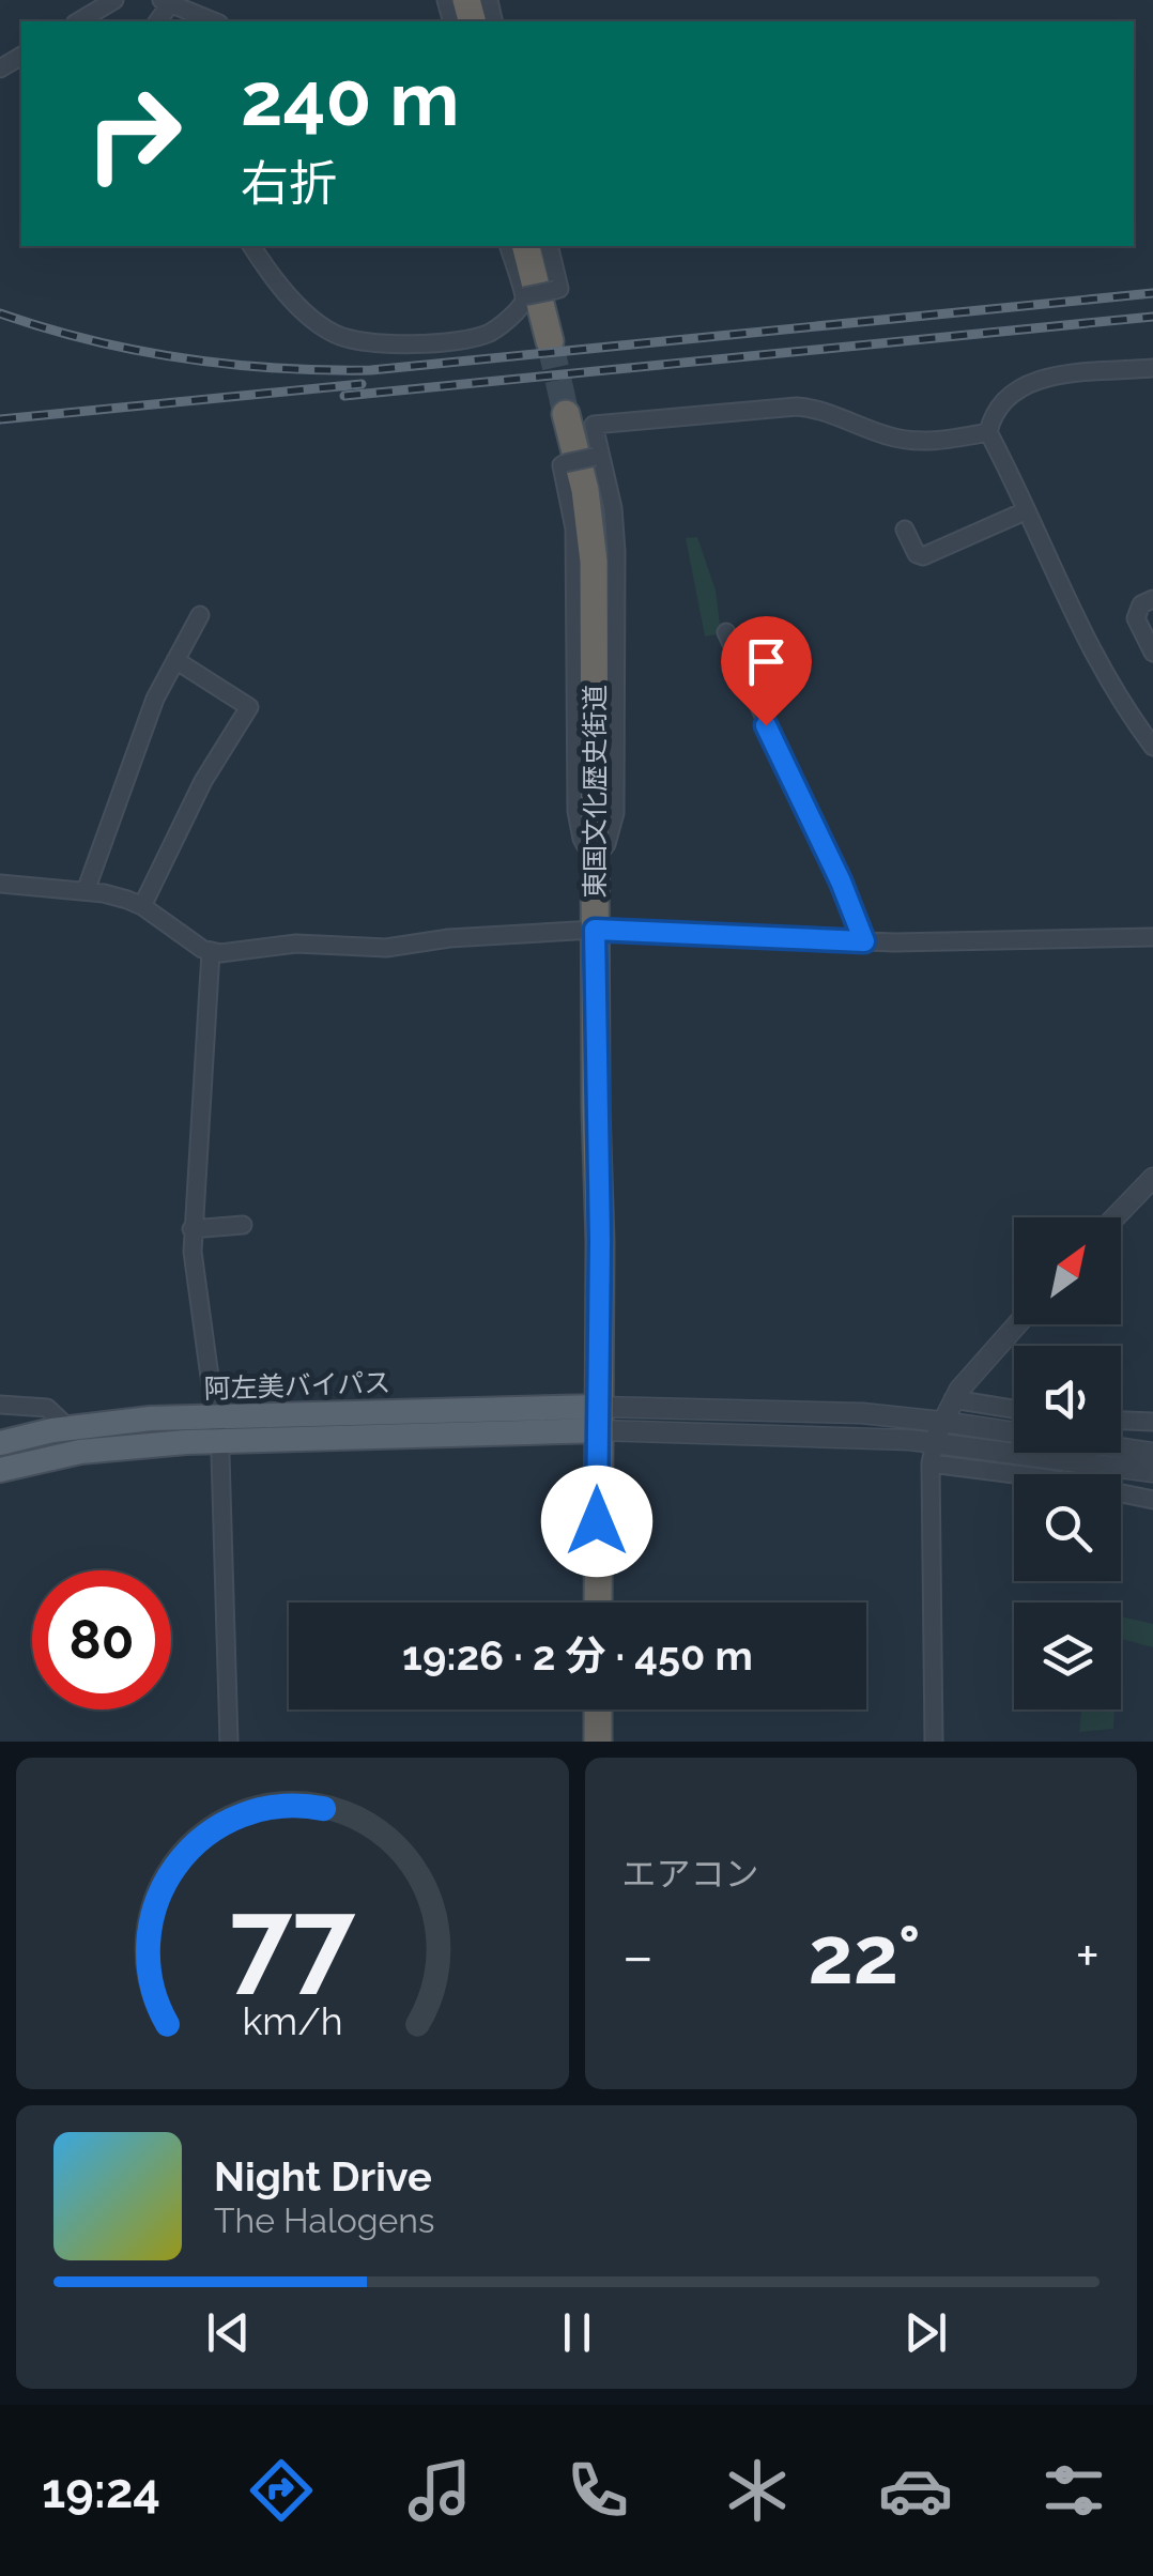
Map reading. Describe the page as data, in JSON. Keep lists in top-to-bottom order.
{
  "streets": {
    "highway": ["東国文化歴史街道"],
    "main road": ["阿左美バイパス"]
  },
  "crossings": [
    ["東国文化歴史街道", "阿左美バイパス"]
  ],
  "north": "top right",
  "page": {
    "turn": ["240 m", "右折"],
    "limit": "80",
    "trip": "19:26 · 2 分 · 450 m",
    "tile": "エアコン",
    "heat": ["−", "22°", "+"],
    "song": ["Night Drive", "The Halogens"],
    "tabs": "19:24",
    "gauge": ["77", "km/h"]
  }
}
